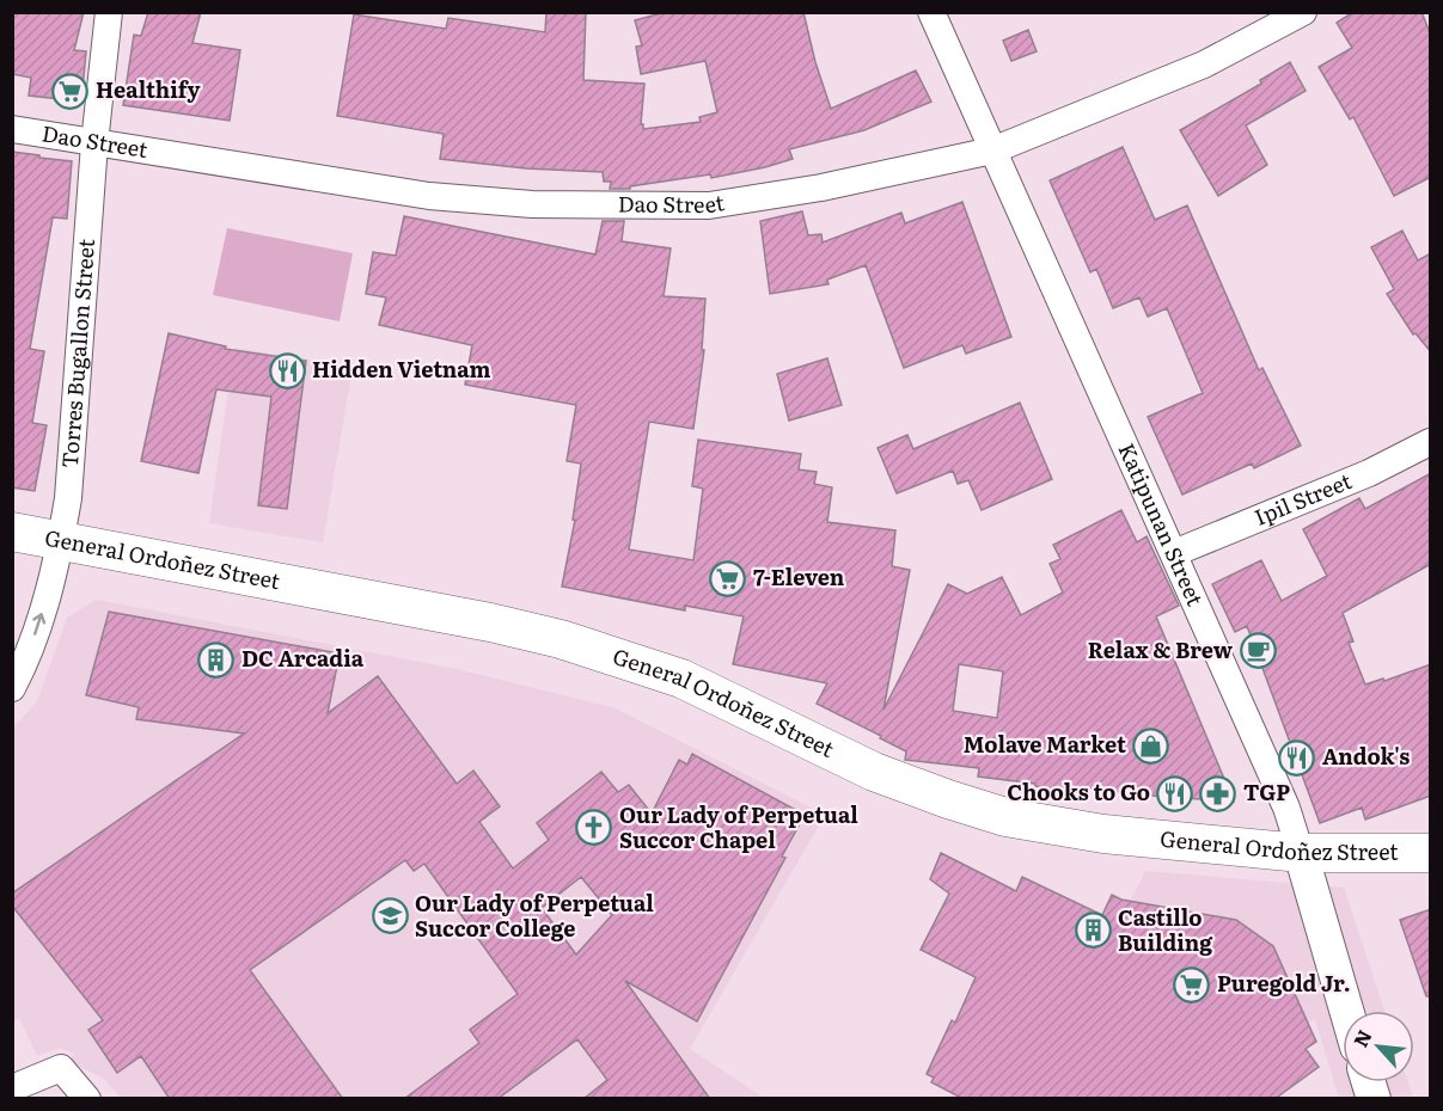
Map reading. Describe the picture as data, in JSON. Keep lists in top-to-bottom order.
{
  "streets": {
    "main road": ["General Ordoñez Street"],
    "street": [
      "Dao Street",
      "Torres Bugallon Street",
      "Ipil Street",
      "Katipunan Street"
    ]
  },
  "crossings": [
    ["Dao Street", "Torres Bugallon Street"],
    ["Dao Street", "Katipunan Street"],
    ["Torres Bugallon Street", "General Ordoñez Street"],
    ["Ipil Street", "Katipunan Street"],
    ["Katipunan Street", "General Ordoñez Street"]
  ],
  "places": {
    "supermarket": ["Healthify", "7-Eleven", "Puregold Jr."],
    "restaurant": ["Hidden Vietnam", "Andok's", "Chooks to Go"],
    "cafe": ["Relax & Brew"],
    "building": ["DC Arcadia", "Castillo Building"],
    "shop": ["Molave Market"],
    "pharmacy": ["TGP"],
    "church": ["Our Lady of Perpetual Succor Chapel"],
    "school or university": ["Our Lady of Perpetual Succor College"]
  },
  "north": "top left"
}
